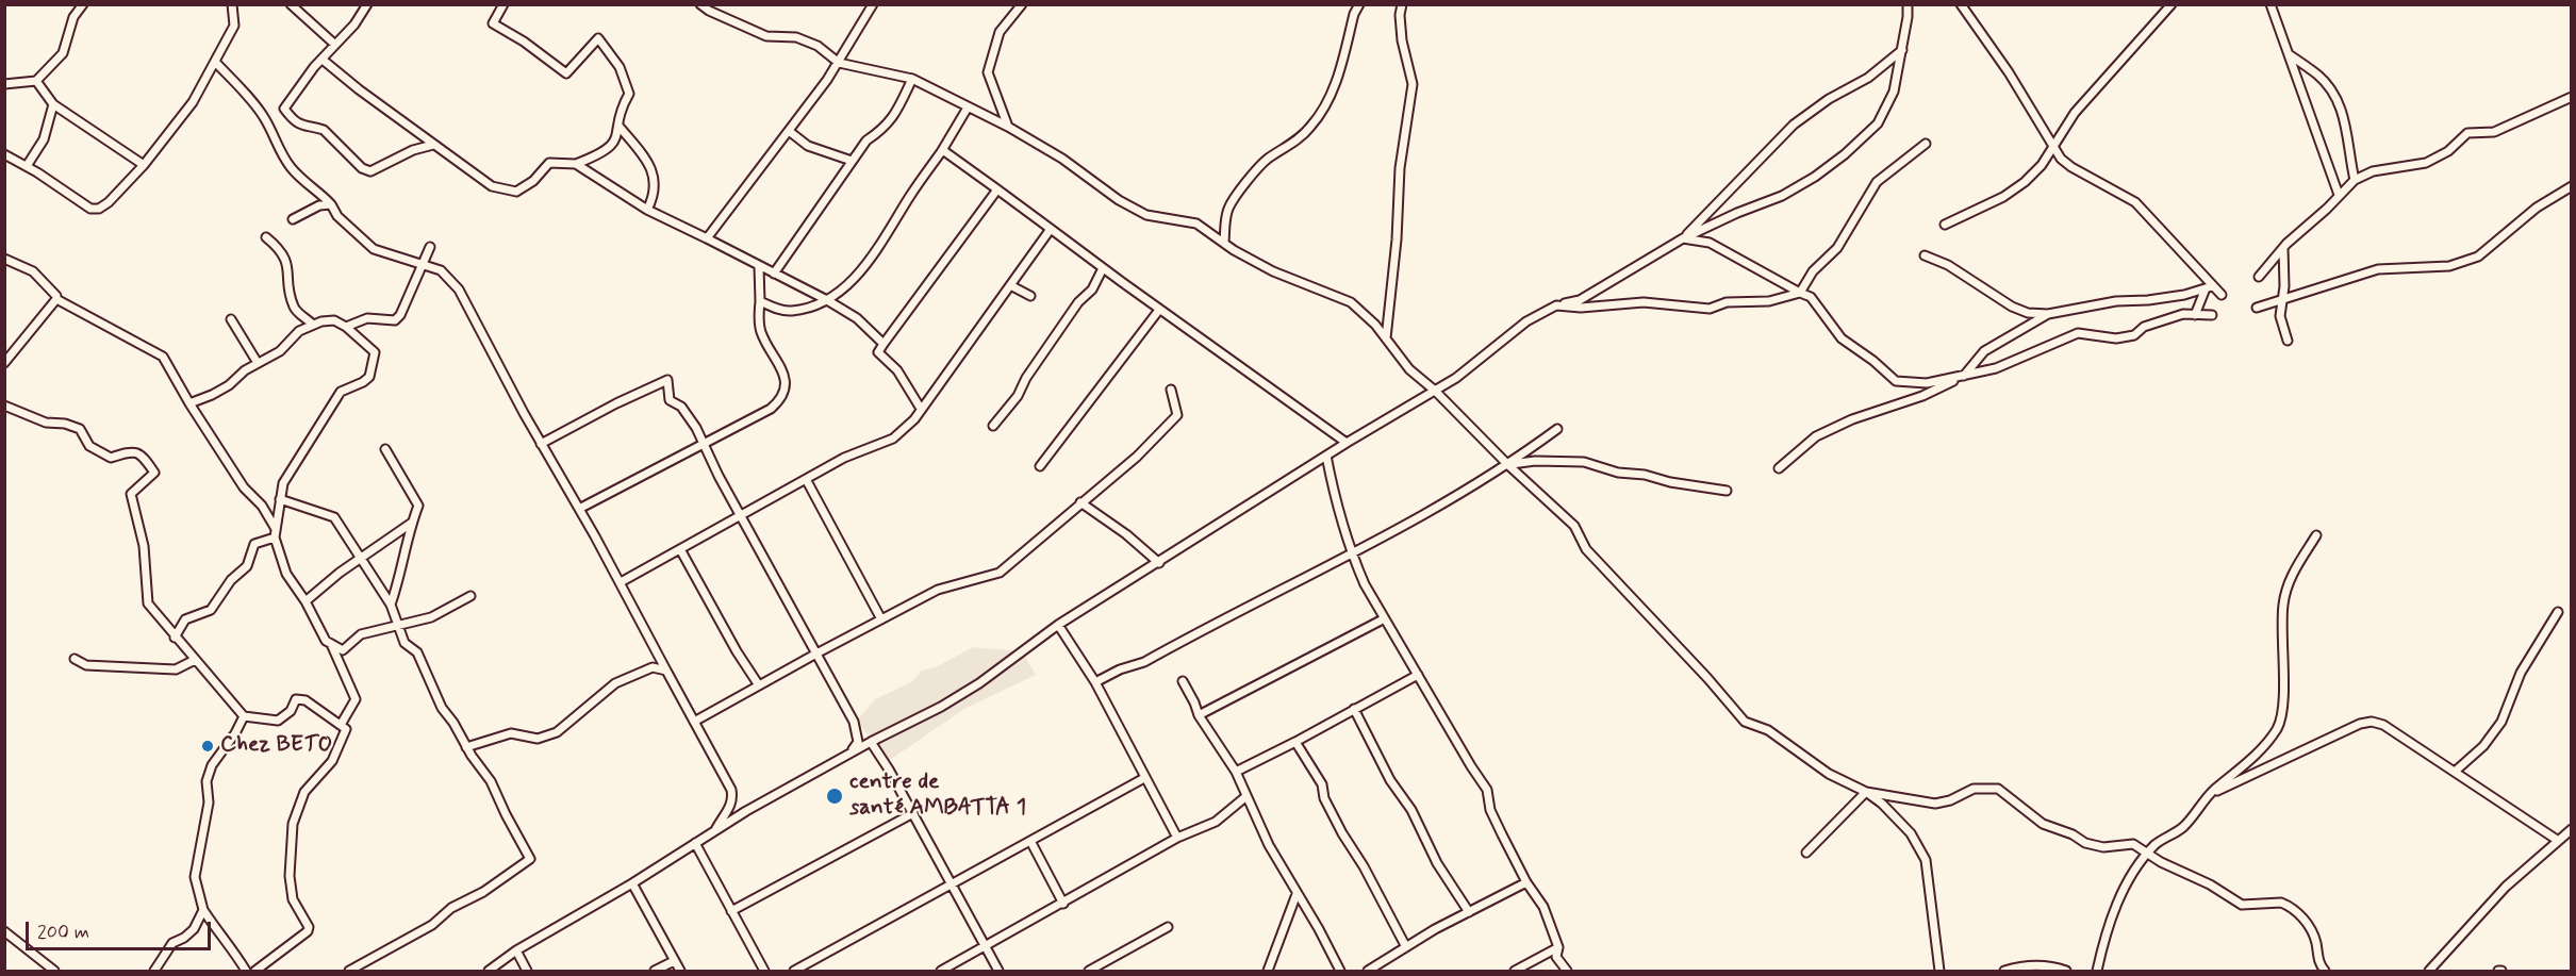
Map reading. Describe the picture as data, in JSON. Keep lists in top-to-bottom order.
{
  "places": ["Chez BETO", "centre de santé AMBATTA 1"],
  "scale_bar": "200 m"
}
